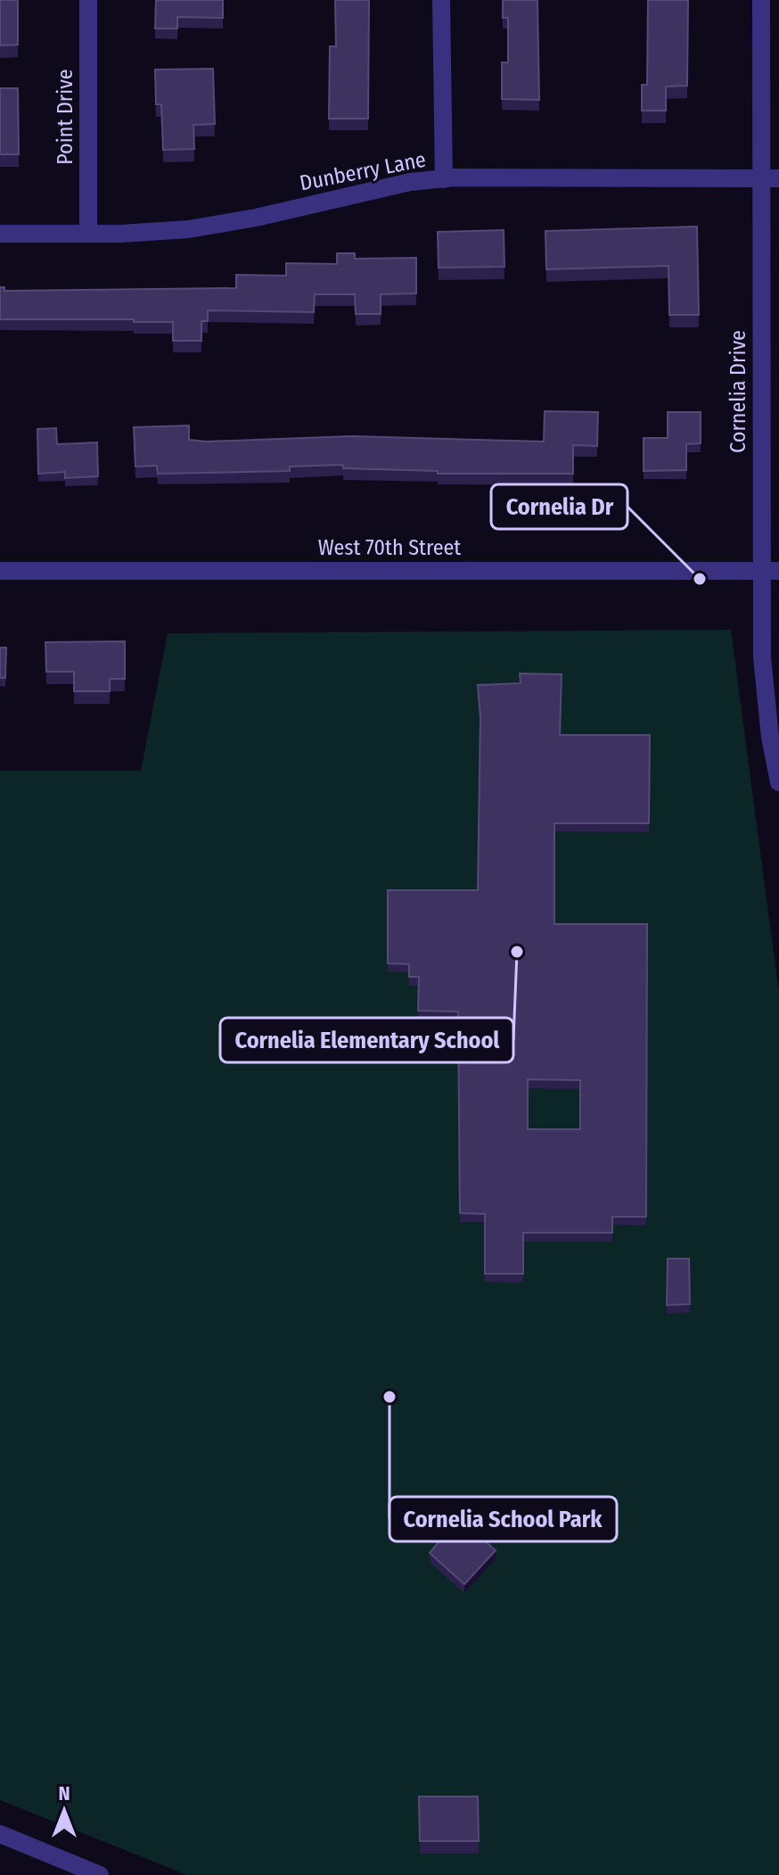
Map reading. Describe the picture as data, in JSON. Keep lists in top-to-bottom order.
{
  "streets": {
    "street": [
      "Point Drive",
      "Dunberry Lane",
      "Cornelia Drive",
      "West 70th Street"
    ]
  },
  "crossings": [
    ["Point Drive", "Dunberry Lane"],
    ["Dunberry Lane", "Cornelia Drive"],
    ["Cornelia Drive", "West 70th Street"]
  ],
  "places": ["Cornelia Dr", "Cornelia Elementary School", "Cornelia School Park"],
  "north": "top"
}
